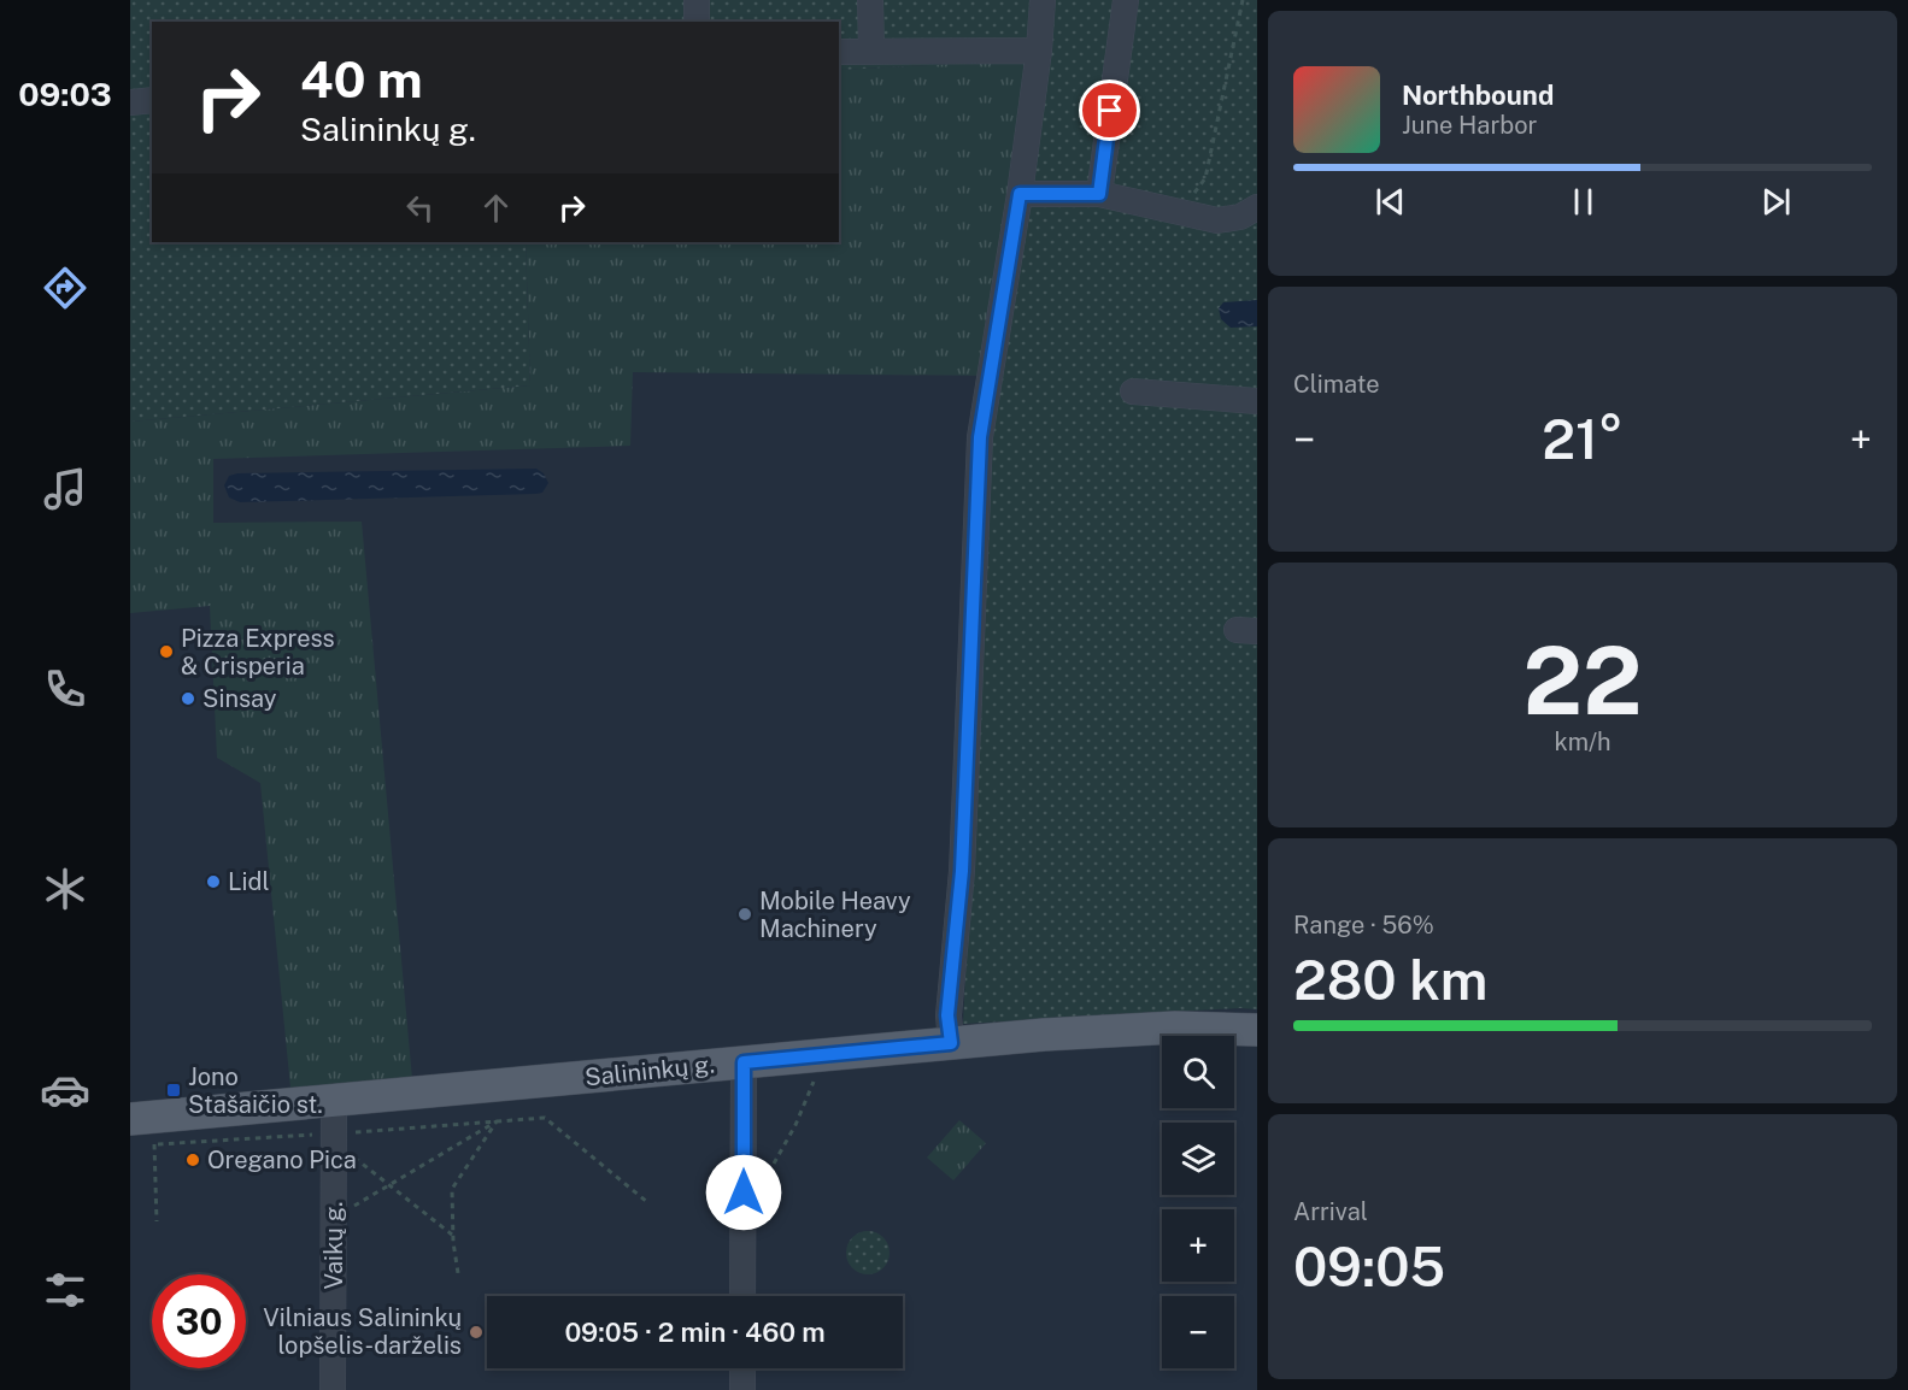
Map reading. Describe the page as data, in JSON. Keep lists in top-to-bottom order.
{
  "streets": {
    "main road": ["Salininkų g."],
    "street": ["Vaikų g."]
  },
  "crossings": [
    ["Salininkų g.", "Vaikų g."]
  ],
  "places": {
    "other": [
      "Pizza Express & Crisperia",
      "Sinsay",
      "Lidl",
      "Mobile Heavy Machinery",
      "Oregano Pica",
      "Vilniaus Salininkų lopšelis-darželis"
    ],
    "transit": ["Jono Stašaičio st."]
  },
  "page": {
    "tabs": "09:03",
    "turn": ["40 m", "Salininkų g."],
    "song": ["Northbound", "June Harbor"],
    "tile": [
      "Climate",
      ["22", "km/h"],
      ["Range · 56%", "280 km"],
      ["Arrival", "09:05"]
    ],
    "heat": ["−", "21°", "+"],
    "map_buttons": ["+", "−"],
    "limit": "30",
    "trip": "09:05 · 2 min · 460 m"
  }
}
